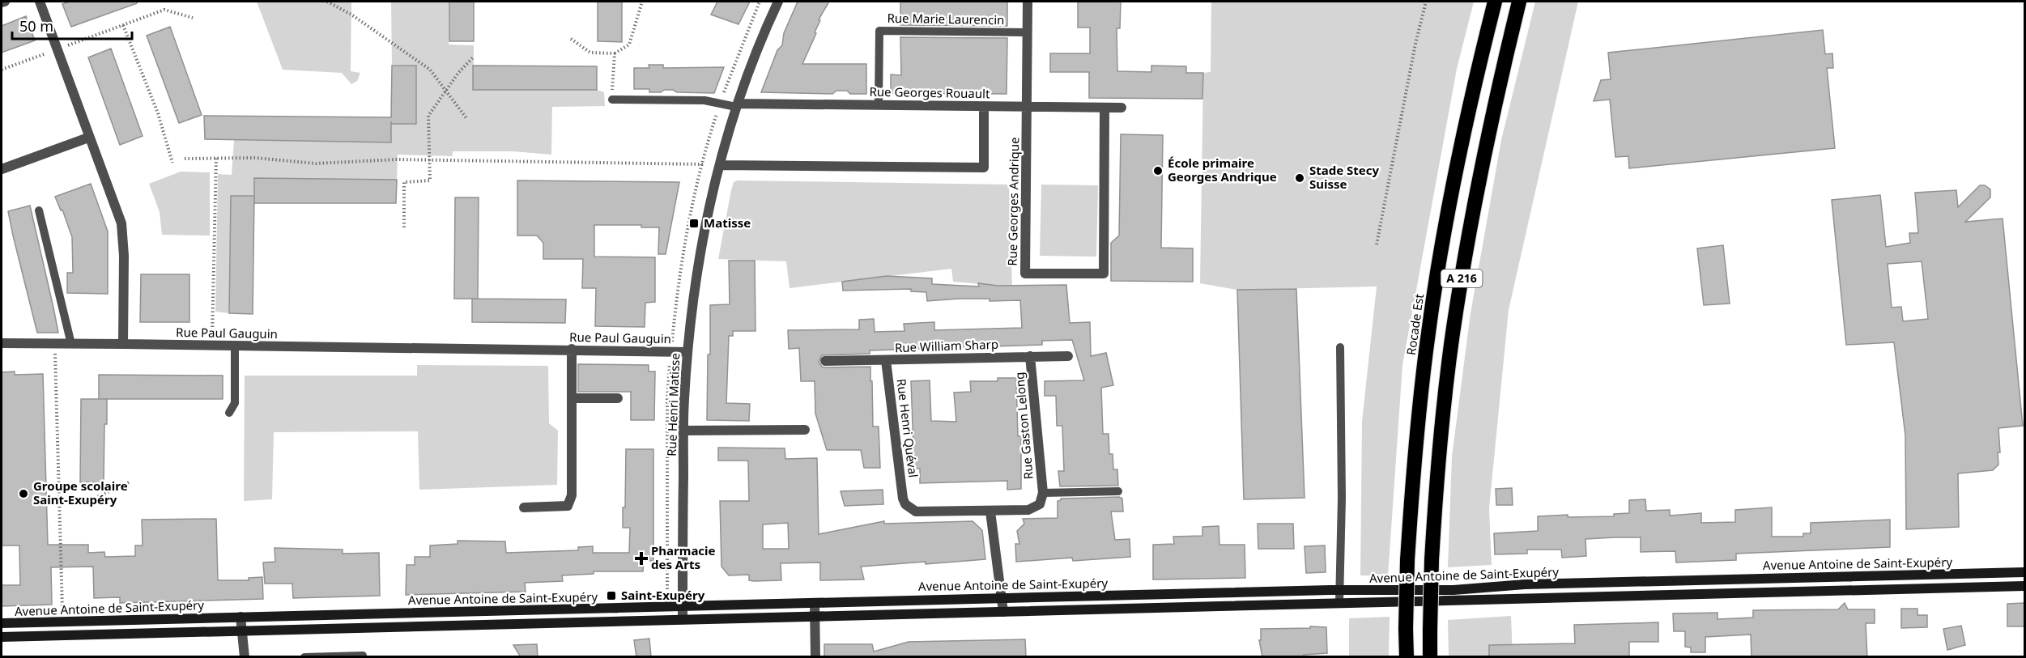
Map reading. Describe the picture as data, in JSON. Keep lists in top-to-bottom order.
{
  "streets": {
    "highway": ["A 216", "Rocade Est"],
    "main road": ["Avenue Antoine de Saint-Exupéry"],
    "street": [
      "Rue Georges Rouault",
      "Rue Georges Andrique",
      "Rue Paul Gauguin",
      "Rue William Sharp",
      "Rue Henri Matisse",
      "Rue Gaston Lelong",
      "Rue Henri Quéval"
    ],
    "lane": ["Rue Marie Laurencin"]
  },
  "crossings": [
    ["Rue Marie Laurencin", "Rue Georges Rouault"],
    ["Rue Marie Laurencin", "Rue Georges Andrique"],
    ["Rue Georges Rouault", "Rue Georges Andrique"],
    ["Rue Georges Rouault", "Rue Henri Matisse"],
    ["Rue Paul Gauguin", "Rue Henri Matisse"],
    ["Rue William Sharp", "Rue Gaston Lelong"],
    ["Rue William Sharp", "Rue Henri Quéval"],
    ["Rue Henri Matisse", "Avenue Antoine de Saint-Exupéry"]
  ],
  "places": {
    "other": ["École primaire Georges Andrique", "Stade Stecy Suisse", "Groupe scolaire Saint-Exupéry"],
    "transit": ["Matisse", "Saint-Exupéry"],
    "health": ["Pharmacie des Arts"]
  },
  "scale_bar": "50 m"
}
